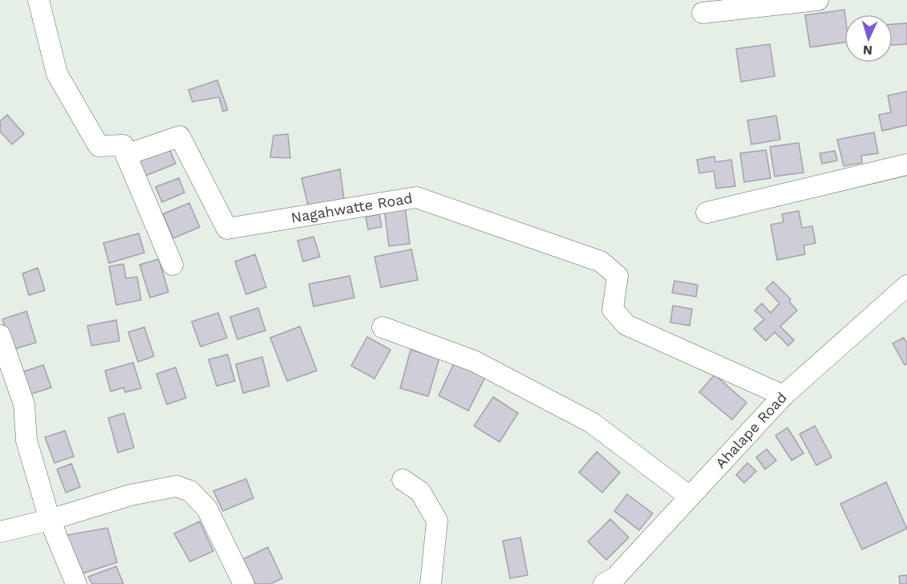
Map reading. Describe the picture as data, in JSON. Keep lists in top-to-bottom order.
{
  "streets": {
    "street": ["Nagahwatte Road", "Ahalape Road"]
  },
  "crossings": [
    ["Nagahwatte Road", "Ahalape Road"]
  ],
  "north": "bottom"
}
